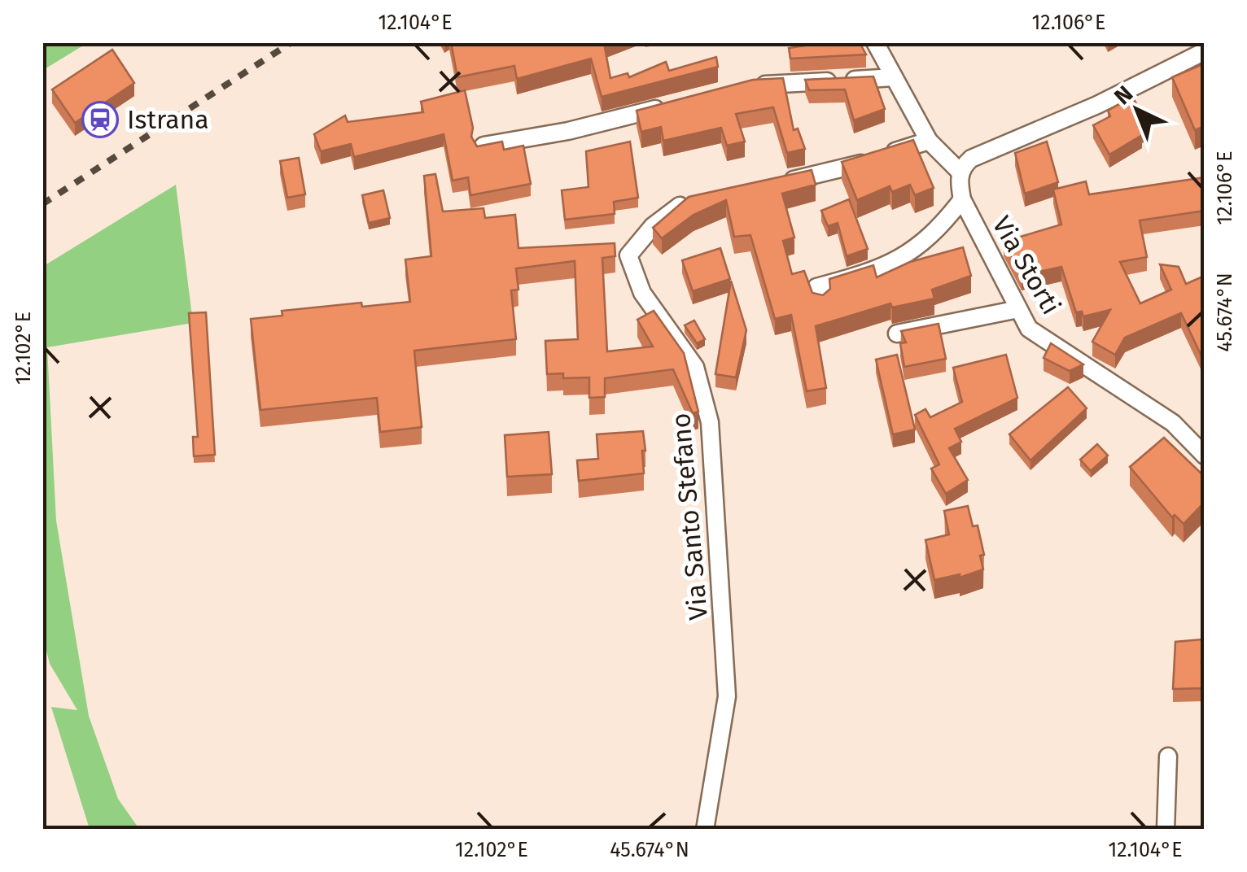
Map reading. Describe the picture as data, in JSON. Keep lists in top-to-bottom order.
{
  "streets": {
    "street": ["Via Storti", "Via Santo Stefano"]
  },
  "places": {
    "station": ["Istrana"]
  },
  "north": "top left",
  "coordinates": [
    "12.104°E",
    "12.106°E",
    "45.674°N",
    "12.102°E"
  ]
}
